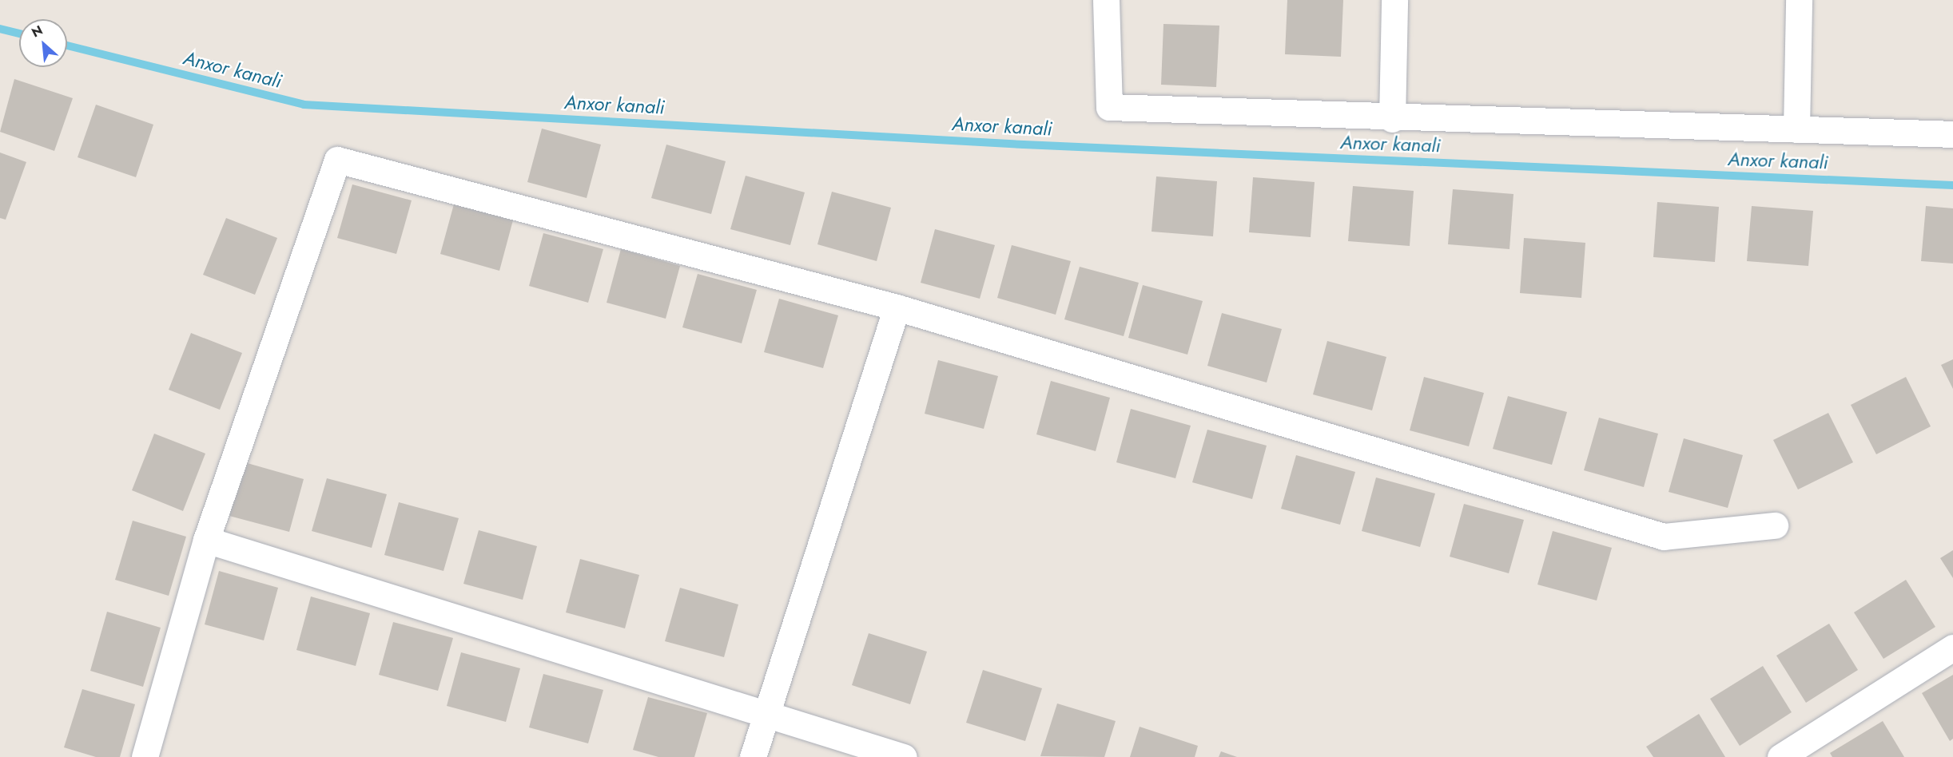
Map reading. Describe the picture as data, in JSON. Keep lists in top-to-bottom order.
{
  "water": ["Anxor kanali"],
  "north": "top left"
}
